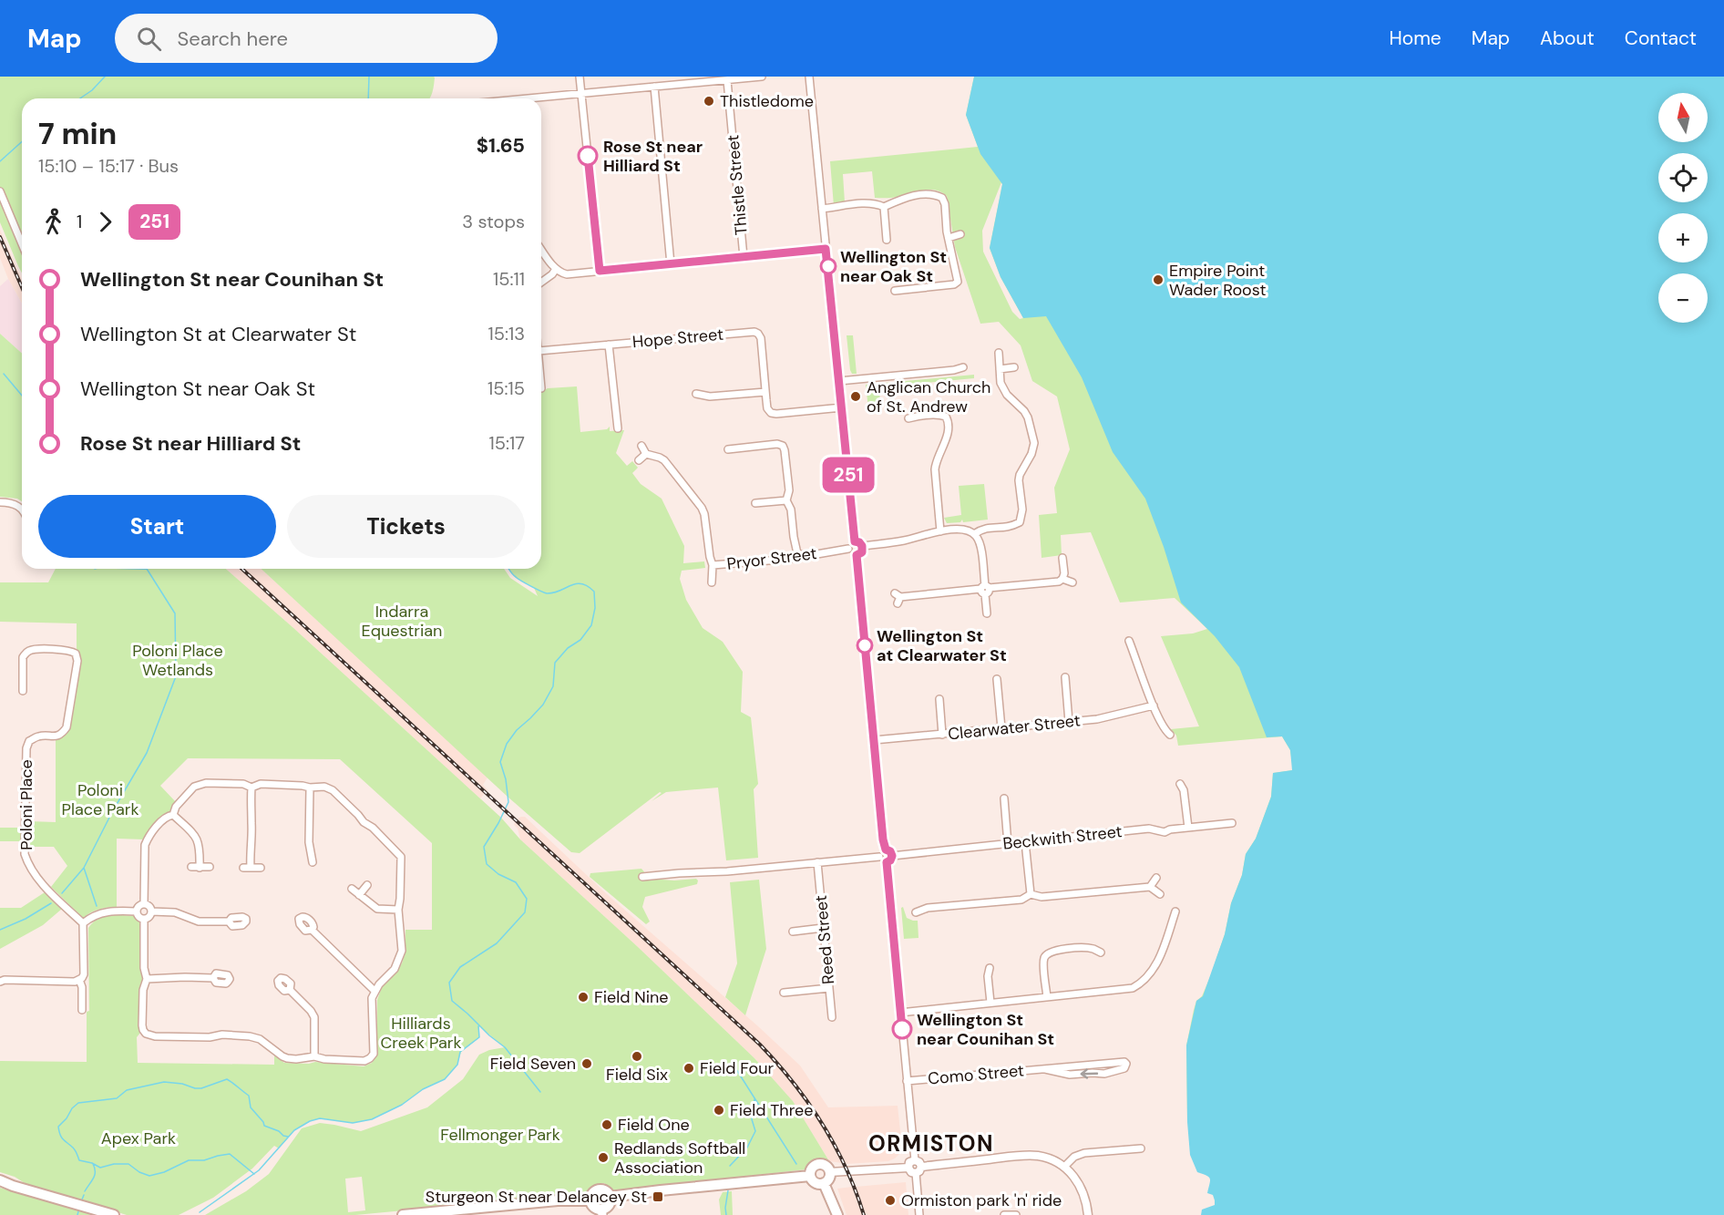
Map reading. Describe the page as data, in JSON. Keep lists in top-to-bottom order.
{
  "streets": {
    "street": [
      "Thistle Street",
      "Hope Street",
      "Pryor Street",
      "Clearwater Street",
      "Poloni Place",
      "Beckwith Street",
      "Reed Street",
      "Como Street"
    ]
  },
  "districts": ["ORMISTON"],
  "parks": [
    "Indarra Equestrian",
    "Poloni Place Wetlands",
    "Poloni Place Park",
    "Hilliards Creek Park",
    "Fellmonger Park",
    "Apex Park"
  ],
  "places": {
    "other": [
      "Thistledome",
      "Rose St near Hilliard St",
      "Wellington St near Oak St",
      "Empire Point Wader Roost",
      "Anglican Church of St. Andrew",
      "Wellington St at Clearwater St",
      "Field Nine",
      "Wellington St near Counihan St",
      "Field Six",
      "Field Seven",
      "Field Four",
      "Field Three",
      "Field One",
      "Redlands Softball Association",
      "Ormiston park 'n' ride"
    ],
    "transit": ["Sturgeon St near Delancey St"]
  },
  "lines": ["bus line 251"],
  "north": "top",
  "page": {
    "header": "Map",
    "search": "Search here",
    "nav": [
      "Home",
      "Map",
      "About",
      "Contact"
    ],
    "on_map": "251",
    "map_buttons": ["+", "−"],
    "heading": ["7 min", "15:10 – 15:17 · Bus", "$1.65"],
    "legs": ["1", "251", "3 stops"],
    "list": [
      {
        "name": "Wellington St near Counihan St",
        "value": "15:11"
      },
      {
        "name": "Wellington St at Clearwater St",
        "value": "15:13"
      },
      {
        "name": "Wellington St near Oak St",
        "value": "15:15"
      },
      {
        "name": "Rose St near Hilliard St",
        "value": "15:17"
      }
    ],
    "buttons": ["Start", "Tickets"]
  }
}
